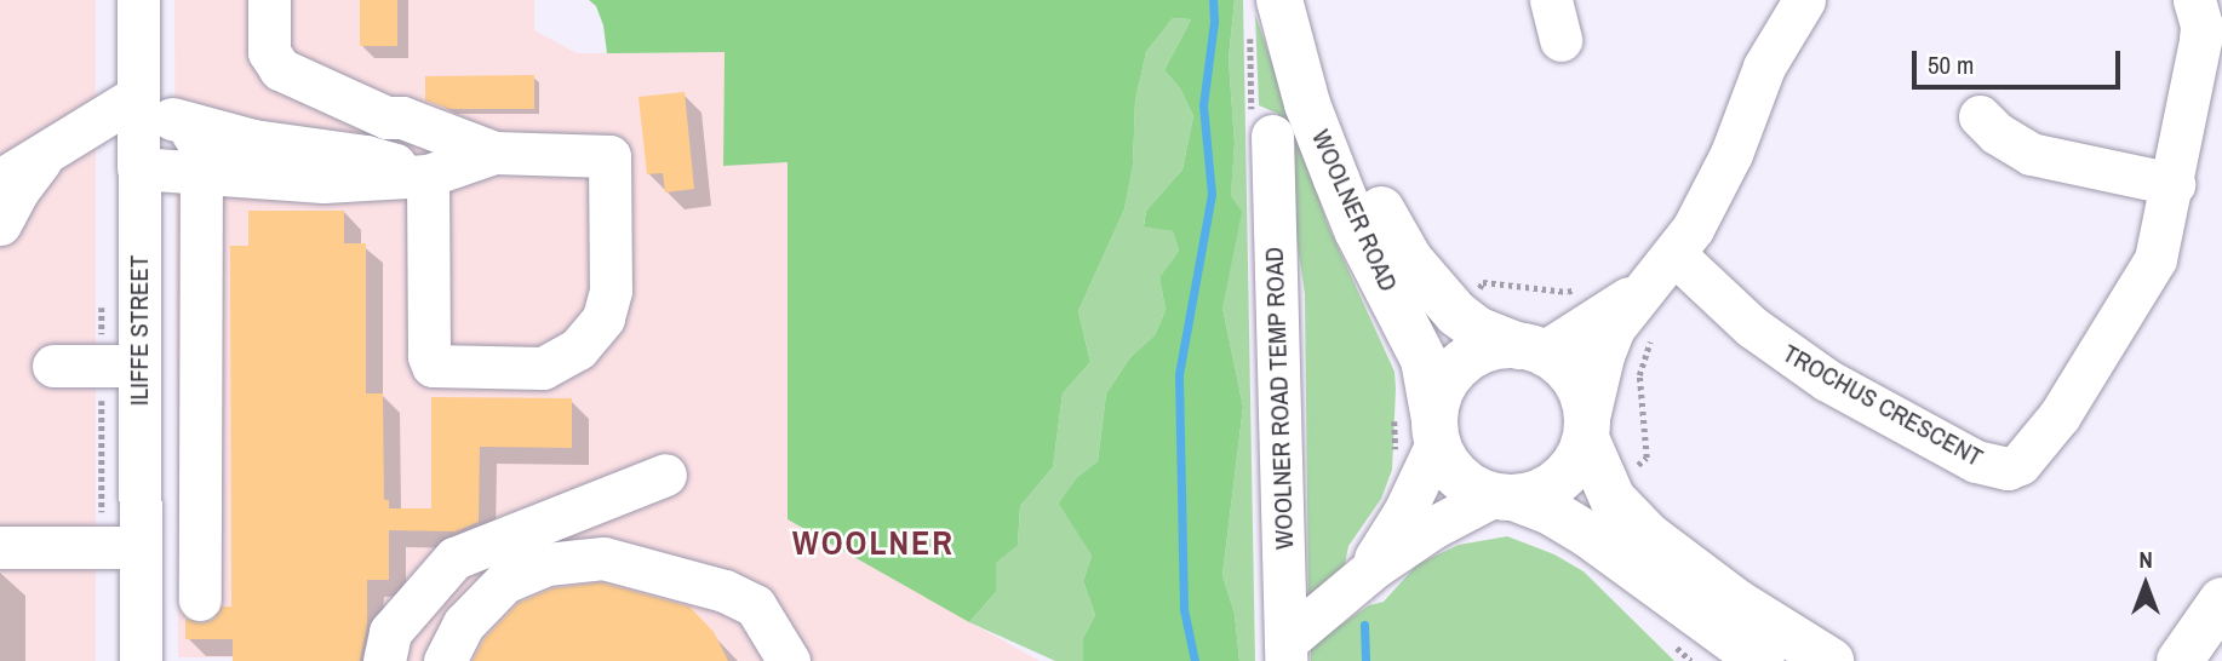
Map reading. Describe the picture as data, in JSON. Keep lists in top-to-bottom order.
{
  "streets": {
    "main road": ["WOOLNER ROAD"],
    "street": ["ILIFFE STREET", "WOOLNER ROAD TEMP ROAD", "TROCHUS CRESCENT"]
  },
  "districts": ["WOOLNER"],
  "scale_bar": "50 m",
  "north": "top"
}
